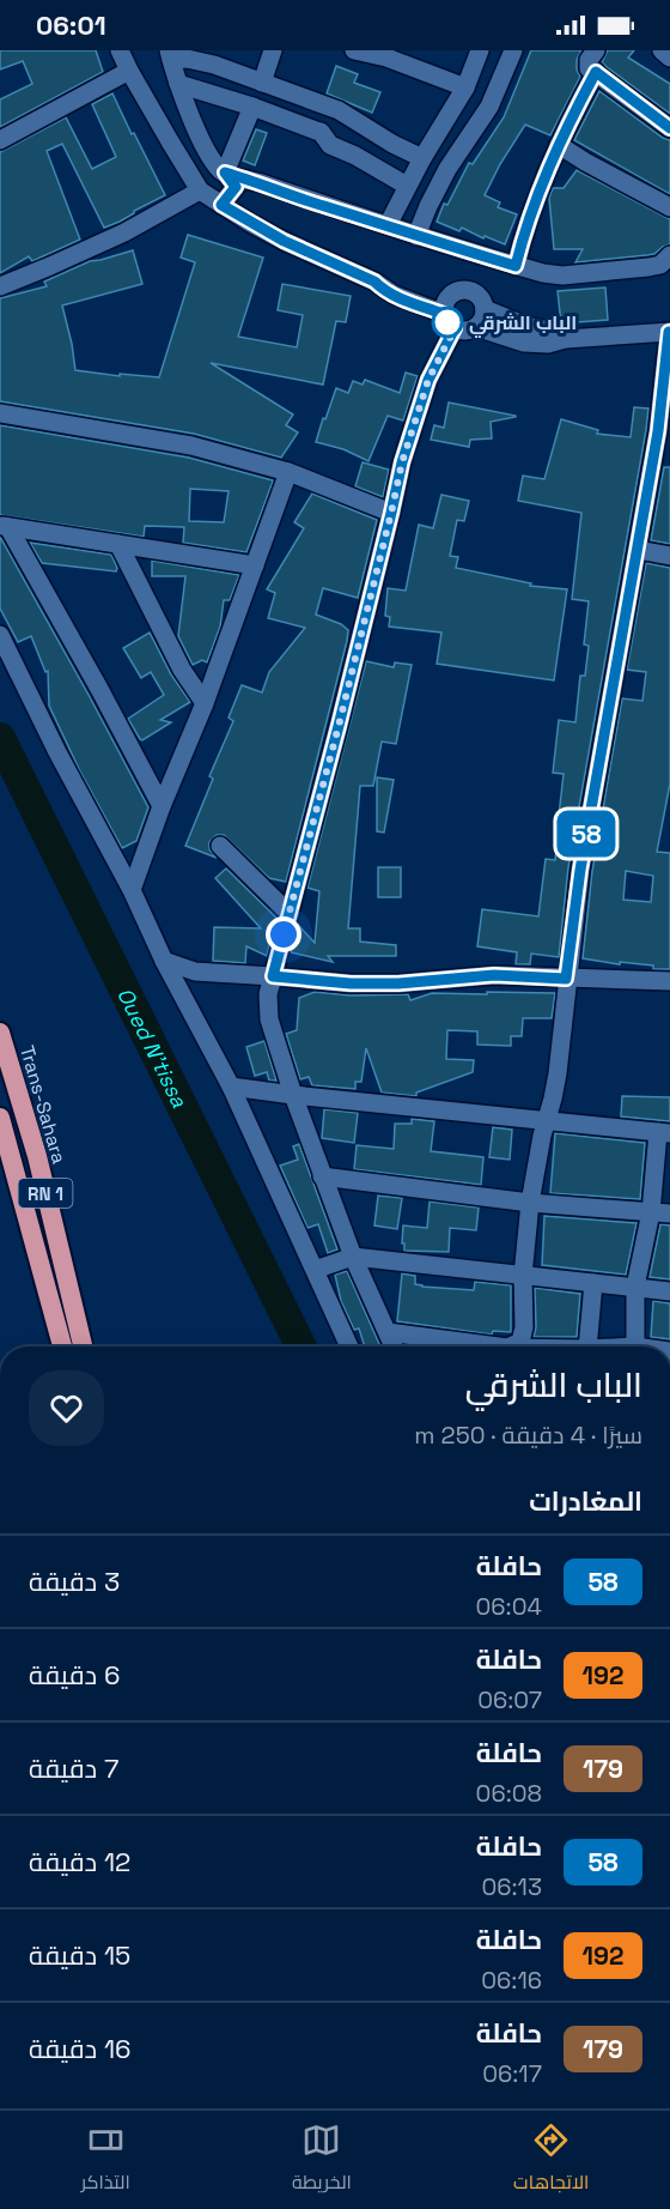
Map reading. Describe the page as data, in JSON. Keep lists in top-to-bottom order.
{
  "streets": {
    "highway": ["Trans-Sahara", "RN 1"]
  },
  "water": ["Oued N'tissa"],
  "places": ["الباب الشرقي"],
  "lines": ["bus line 58"],
  "page": {
    "status": "06:01",
    "on_map": "58",
    "heading": [
      ["الباب الشرقي", "سيرًا · 4 دقيقة · 250 m"],
      "المغادرات"
    ],
    "list": [
      {
        "mark": "58",
        "name": "حافلة",
        "note": "06:04",
        "value": "3 دقيقة"
      },
      {
        "mark": "192",
        "name": "حافلة",
        "note": "06:07",
        "value": "6 دقيقة"
      },
      {
        "mark": "179",
        "name": "حافلة",
        "note": "06:08",
        "value": "7 دقيقة"
      },
      {
        "mark": "58",
        "name": "حافلة",
        "note": "06:13",
        "value": "12 دقيقة"
      },
      {
        "mark": "192",
        "name": "حافلة",
        "note": "06:16",
        "value": "15 دقيقة"
      },
      {
        "mark": "179",
        "name": "حافلة",
        "note": "06:17",
        "value": "16 دقيقة"
      }
    ],
    "tabs": ["الاتجاهات", "الخريطة", "التذاكر"]
  }
}
